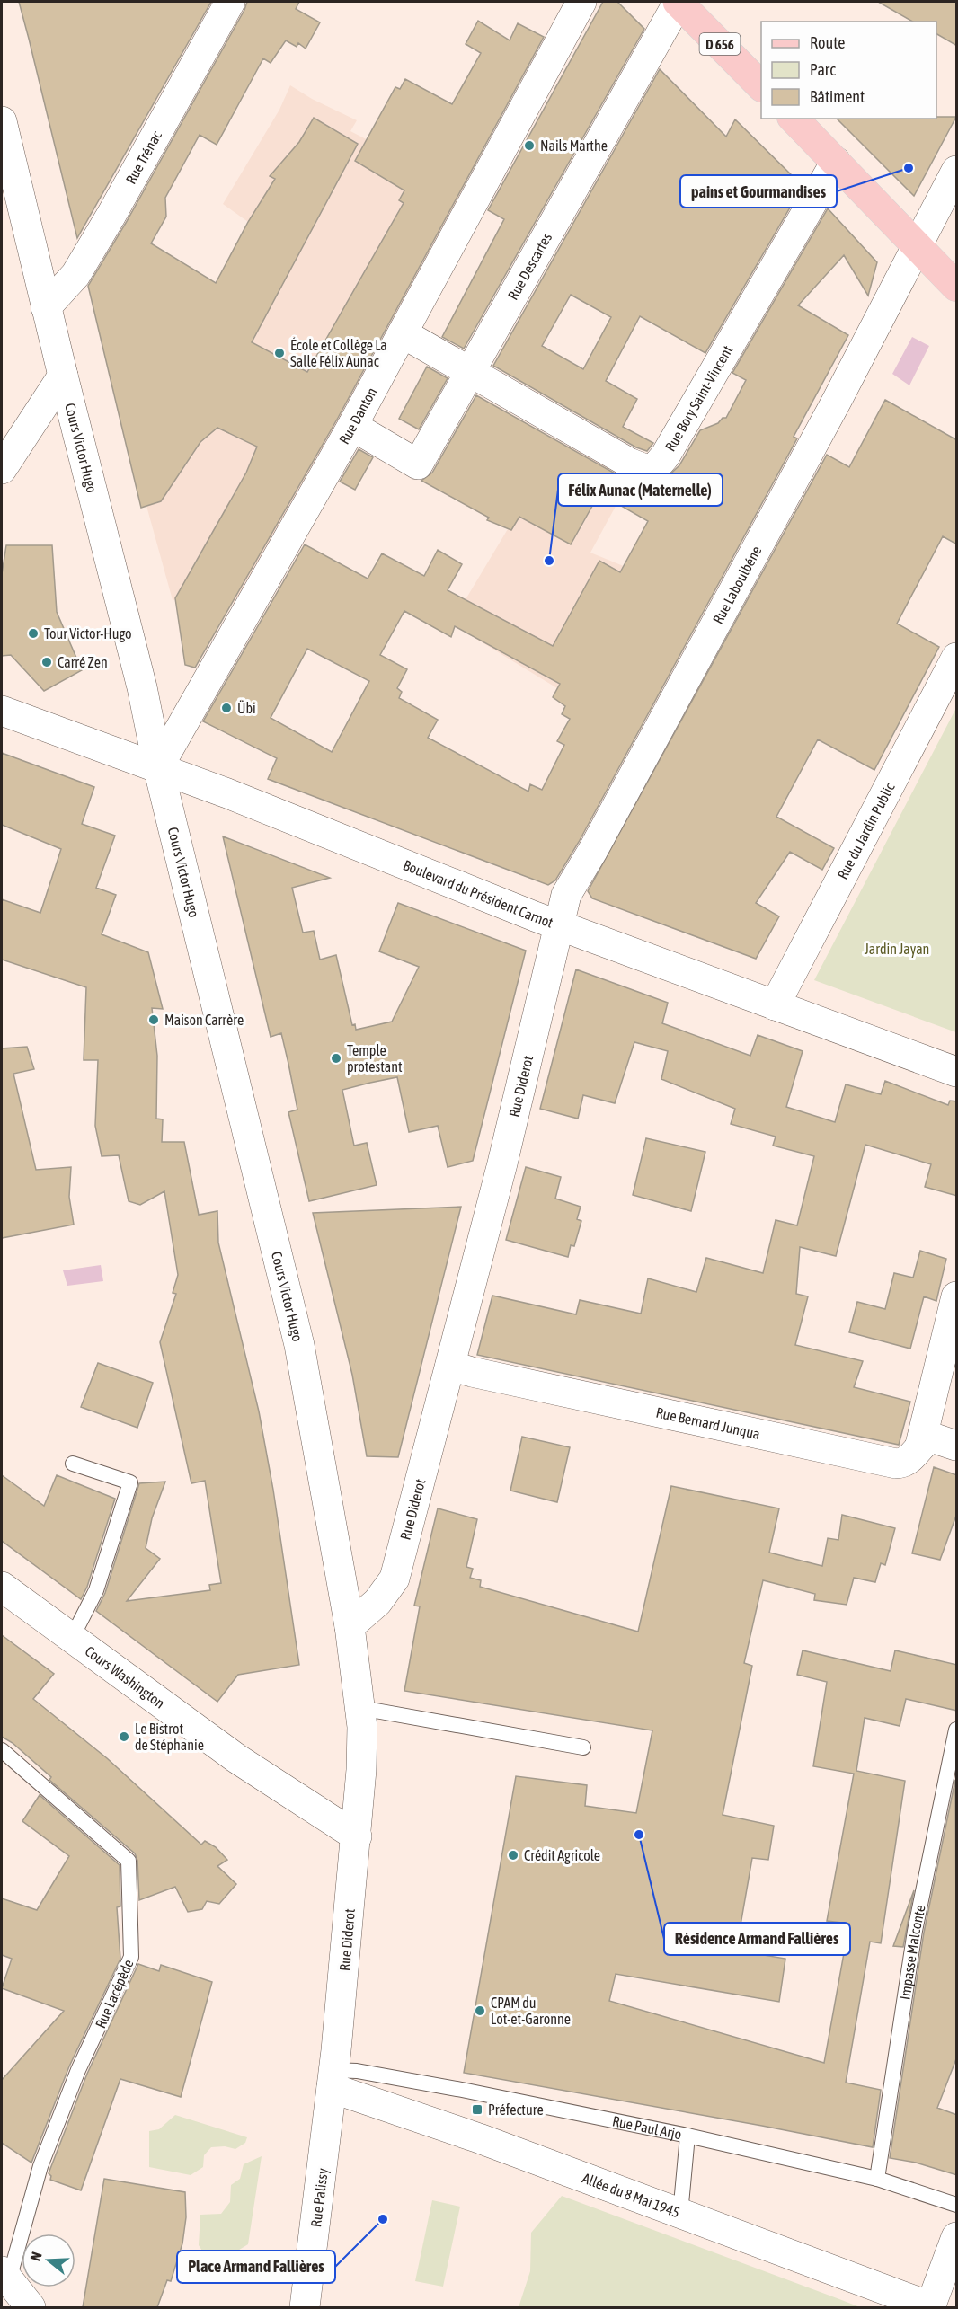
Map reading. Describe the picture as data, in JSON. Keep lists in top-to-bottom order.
{
  "streets": {
    "main road": ["D 656"],
    "street": [
      "Rue Trénac",
      "Rue Descartes",
      "Rue Bory Saint-Vincent",
      "Rue Danton",
      "Cours Victor Hugo",
      "Rue Laboulbéne",
      "Rue du Jardin Public",
      "Boulevard du Président Carnot",
      "Rue Diderot",
      "Rue Bernard Junqua",
      "Cours Washington",
      "Allée du 8 Mai 1945",
      "Rue Palissy"
    ],
    "lane": ["Impasse Malconte", "Rue Lacépède", "Rue Paul Arjo"]
  },
  "crossings": [
    ["D 656", "Rue Descartes"],
    ["Rue Trénac", "Cours Victor Hugo"],
    ["Rue Descartes", "Rue Bory Saint-Vincent"],
    ["Rue Descartes", "Rue Danton"],
    ["Rue Bory Saint-Vincent", "Rue Danton"],
    ["Rue Danton", "Cours Victor Hugo"],
    ["Rue Danton", "Boulevard du Président Carnot"],
    ["Cours Victor Hugo", "Boulevard du Président Carnot"],
    ["Cours Victor Hugo", "Rue Diderot"],
    ["Rue Laboulbéne", "Boulevard du Président Carnot"],
    ["Rue Laboulbéne", "Rue Diderot"],
    ["Rue du Jardin Public", "Boulevard du Président Carnot"],
    ["Boulevard du Président Carnot", "Rue Diderot"],
    ["Rue Diderot", "Rue Bernard Junqua"],
    ["Rue Diderot", "Cours Washington"],
    ["Rue Diderot", "Rue Paul Arjo"],
    ["Rue Diderot", "Allée du 8 Mai 1945"],
    ["Rue Diderot", "Rue Palissy"],
    ["Impasse Malconte", "Rue Paul Arjo"],
    ["Rue Paul Arjo", "Allée du 8 Mai 1945"],
    ["Rue Paul Arjo", "Rue Palissy"],
    ["Allée du 8 Mai 1945", "Rue Palissy"]
  ],
  "parks": ["Jardin Jayan"],
  "places": {
    "other": [
      "Nails Marthe",
      "pains et Gourmandises",
      "École et Collège La Salle Félix Aunac",
      "Félix Aunac (Maternelle)",
      "Tour Victor-Hugo",
      "Carré Zen",
      "Übi",
      "Maison Carrère",
      "Temple protestant",
      "Le Bistrot de Stéphanie",
      "Résidence Armand Fallières",
      "Crédit Agricole",
      "CPAM du Lot-et-Garonne",
      "Place Armand Fallières"
    ],
    "transit": ["Préfecture"]
  },
  "legend": ["Route", "Parc", "Bâtiment"],
  "north": "left"
}
